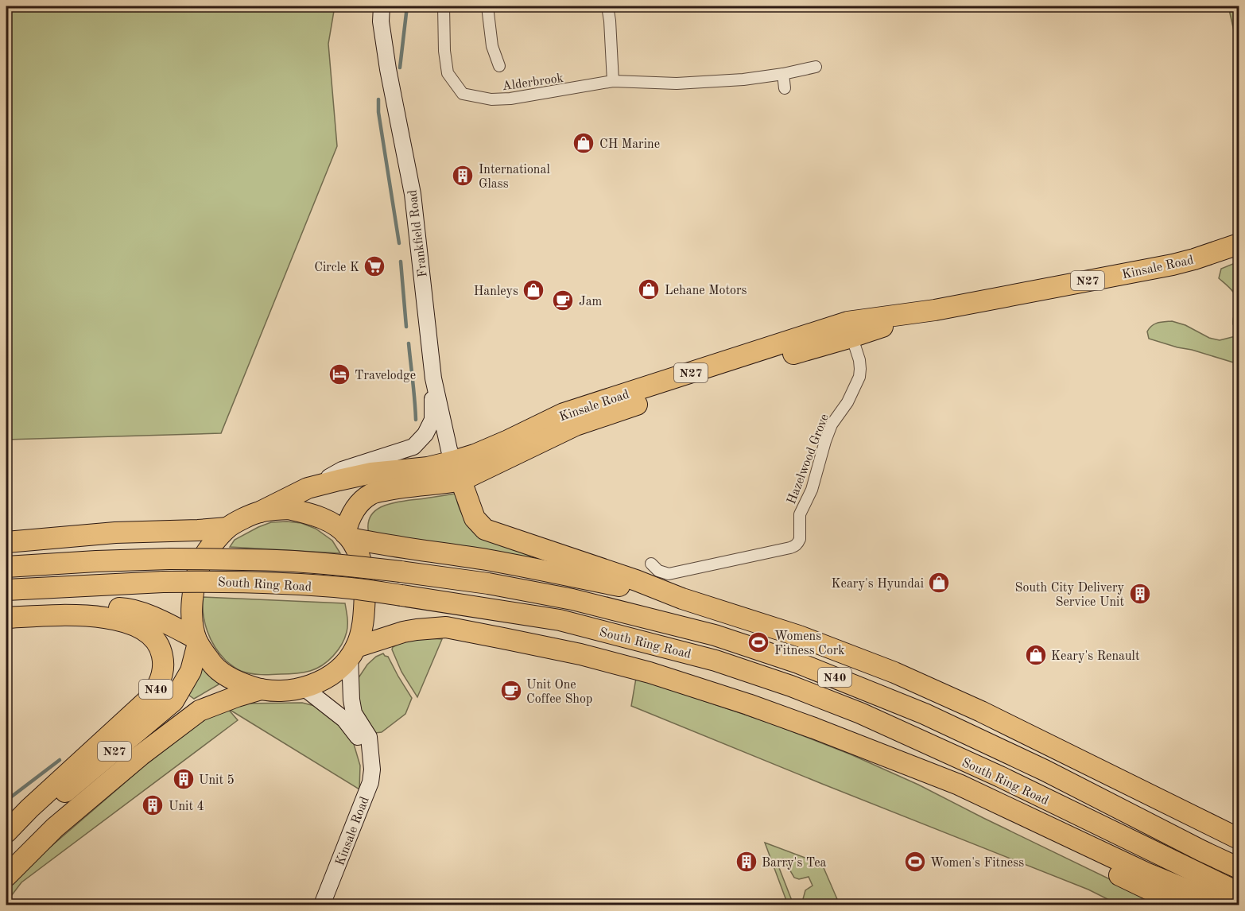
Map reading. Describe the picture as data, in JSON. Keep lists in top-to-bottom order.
{
  "streets": {
    "highway": [
      "Kinsale Road",
      "N27",
      "South Ring Road",
      "N40"
    ],
    "street": ["Alderbrook", "Frankfield Road", "Hazelwood Grove"]
  },
  "crossings": [
    ["Frankfield Road", "Kinsale Road"],
    ["Kinsale Road", "N27"],
    ["Kinsale Road", "Hazelwood Grove"]
  ],
  "places": {
    "shop": [
      "CH Marine",
      "Lehane Motors",
      "Hanleys",
      "Keary's Hyundai",
      "Keary's Renault"
    ],
    "building": [
      "International Glass",
      "South City Delivery Service Unit",
      "Unit 5",
      "Unit 4",
      "Barry's Tea"
    ],
    "supermarket": ["Circle K"],
    "cafe": ["Jam", "Unit One Coffee Shop"],
    "hotel": ["Travelodge"],
    "sports": ["Womens Fitness Cork", "Women's Fitness"]
  }
}
